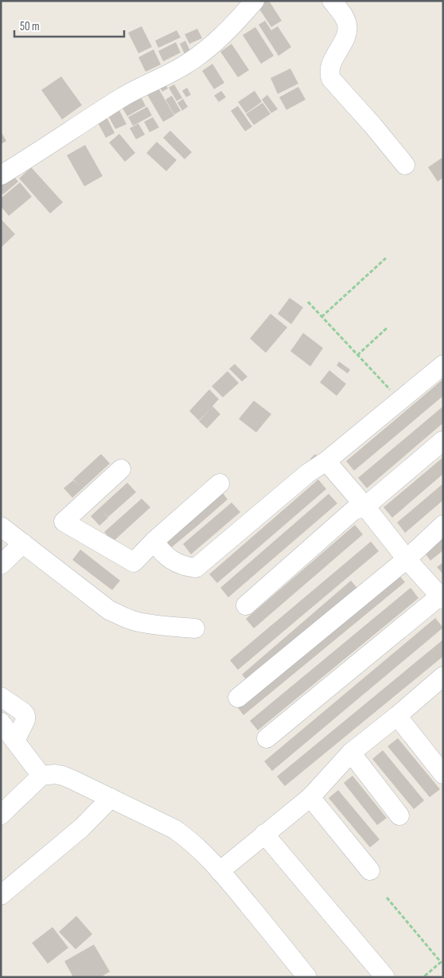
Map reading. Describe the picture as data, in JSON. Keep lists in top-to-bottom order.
{
  "scale_bar": "50 m"
}
